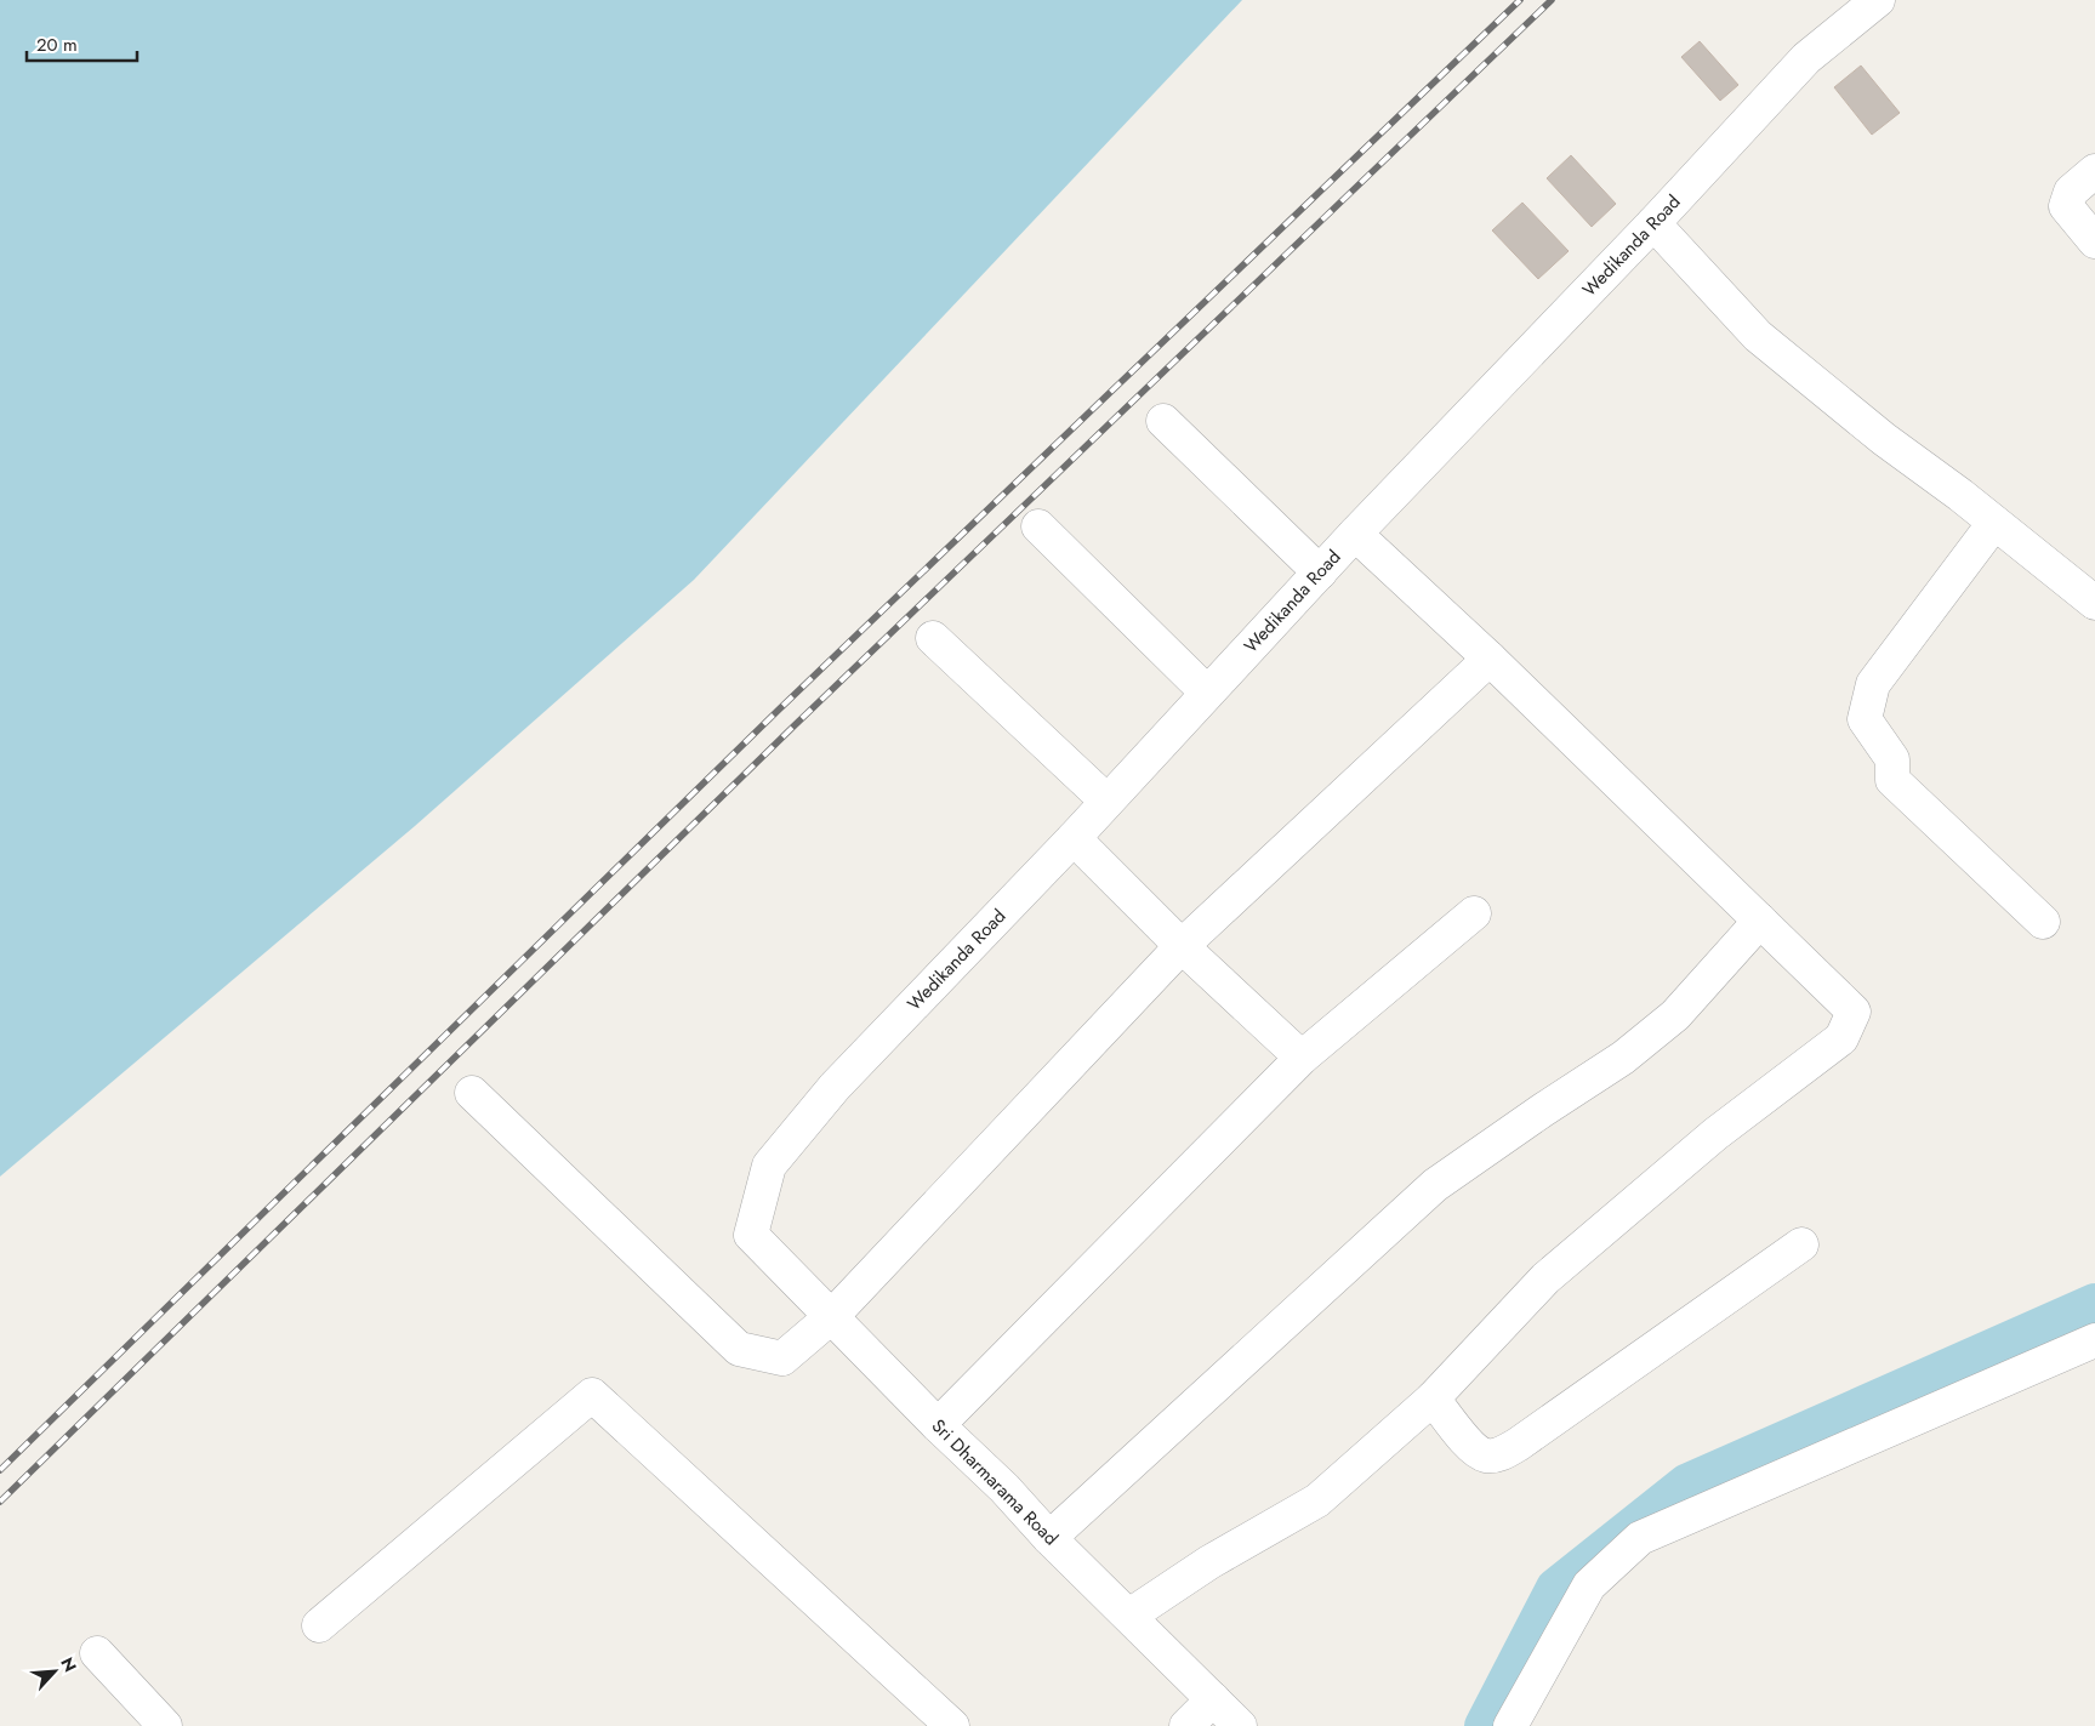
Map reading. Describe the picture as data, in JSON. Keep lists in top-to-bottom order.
{
  "streets": {
    "street": ["Wedikanda Road", "Sri Dharmarama Road"]
  },
  "crossings": [
    ["Wedikanda Road", "Sri Dharmarama Road"]
  ],
  "scale_bar": "20 m",
  "north": "top right"
}
